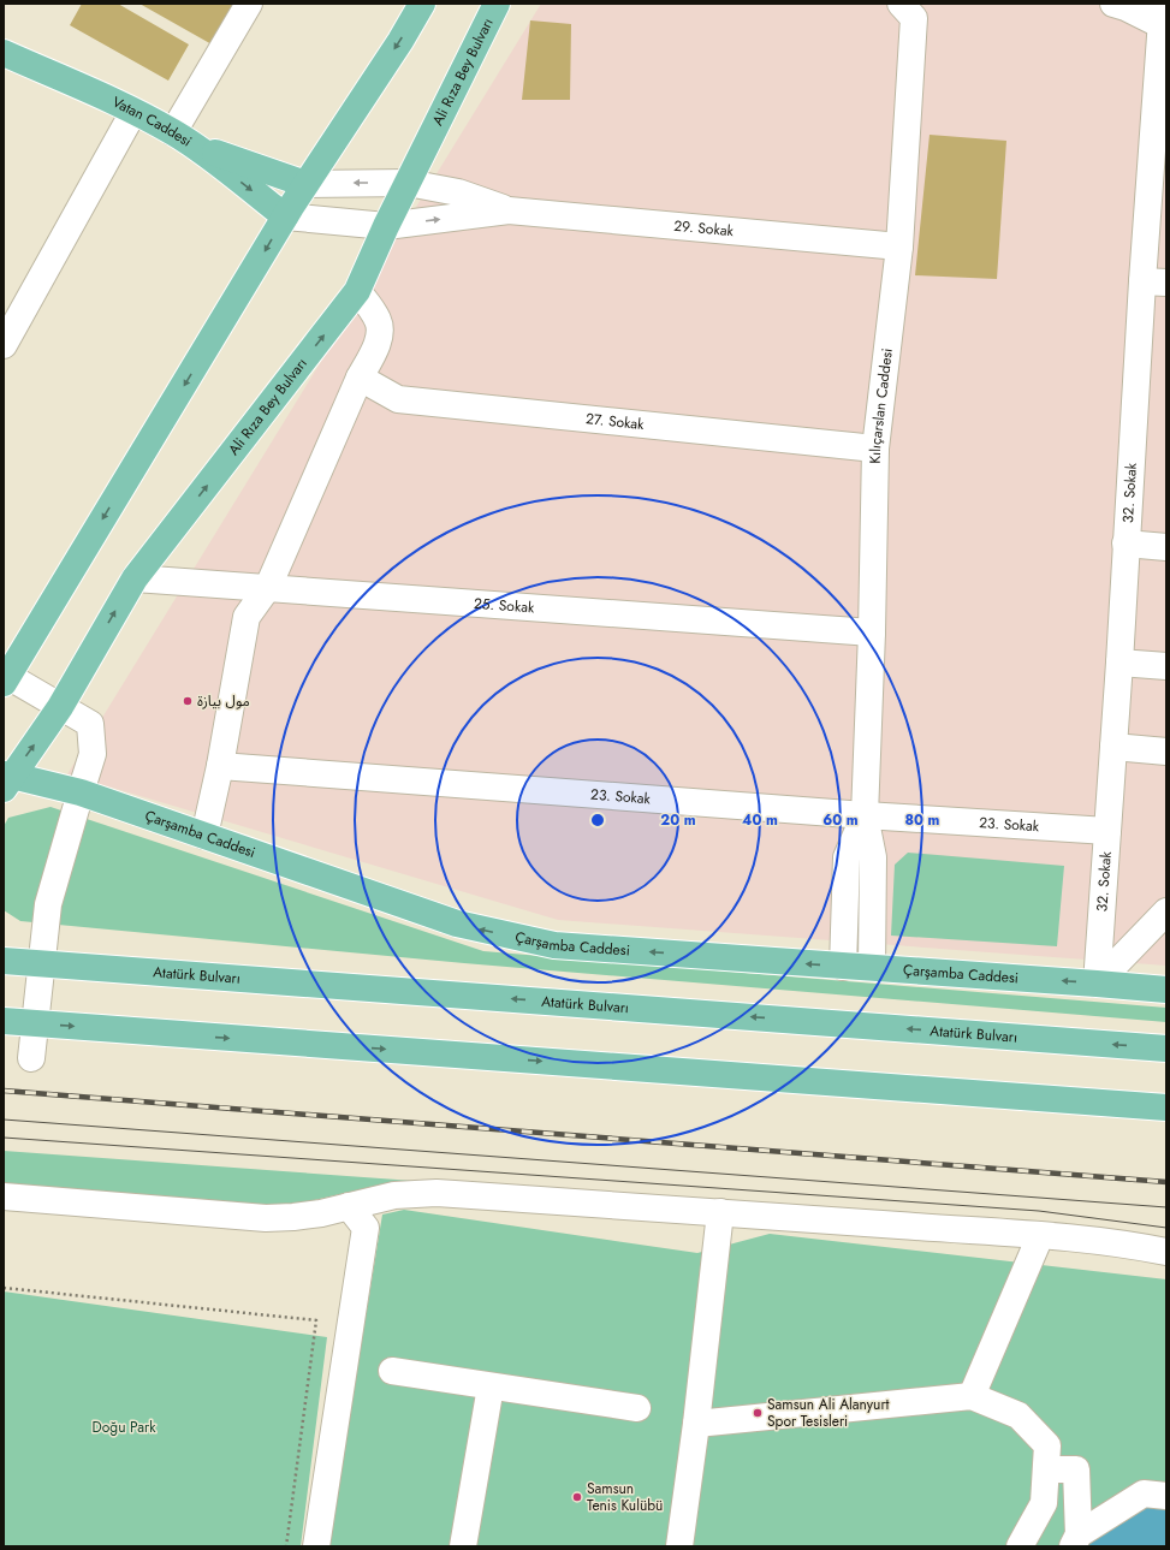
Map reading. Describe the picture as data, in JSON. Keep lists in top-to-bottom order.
{
  "streets": {
    "main road": [
      "Ali Rıza Bey Bulvarı",
      "Vatan Caddesi",
      "Çarşamba Caddesi",
      "Atatürk Bulvarı"
    ],
    "street": [
      "29. Sokak",
      "Kılıçarslan Caddesi",
      "27. Sokak",
      "32. Sokak",
      "25. Sokak",
      "23. Sokak"
    ]
  },
  "crossings": [
    ["Ali Rıza Bey Bulvarı", "25. Sokak"],
    ["Ali Rıza Bey Bulvarı", "Çarşamba Caddesi"],
    ["29. Sokak", "Kılıçarslan Caddesi"],
    ["Kılıçarslan Caddesi", "27. Sokak"],
    ["Kılıçarslan Caddesi", "25. Sokak"],
    ["Kılıçarslan Caddesi", "23. Sokak"],
    ["Kılıçarslan Caddesi", "Çarşamba Caddesi"],
    ["32. Sokak", "23. Sokak"],
    ["32. Sokak", "Çarşamba Caddesi"]
  ],
  "parks": ["Doğu Park"],
  "places": ["مول بيازة", "Samsun Ali Alanyurt Spor Tesisleri", "Samsun Tenis Kulübü"],
  "rings": [
    "20 m",
    "40 m",
    "60 m",
    "80 m"
  ]
}
